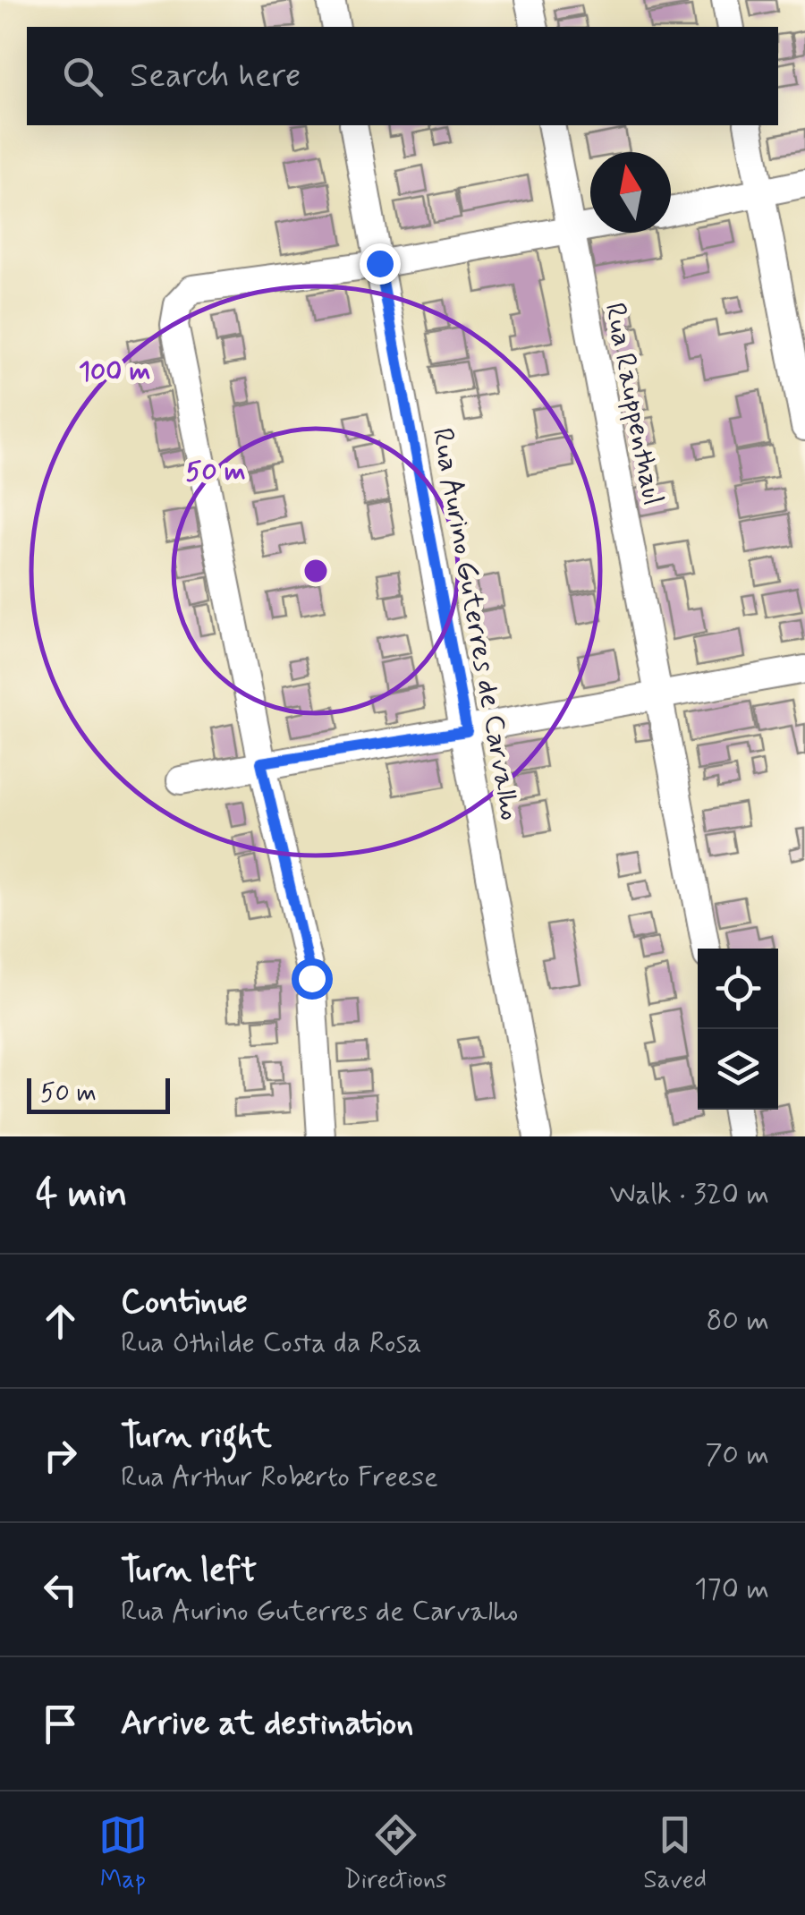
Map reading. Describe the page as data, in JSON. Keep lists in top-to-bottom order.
{
  "streets": {
    "street": ["Rua Rauppenthaul", "Rua Aurino Guterres de Carvalho"]
  },
  "scale_bar": "50 m",
  "north": "top",
  "page": {
    "search": "Search here",
    "scale": "50 m",
    "heading": ["4 min", "Walk · 320 m"],
    "list": [
      ["Continue", "Rua Othilde Costa da Rosa", "80 m"],
      ["Turn right", "Rua Arthur Roberto Freese", "70 m"],
      ["Turn left", "Rua Aurino Guterres de Carvalho", "170 m"],
      "Arrive at destination"
    ],
    "nav": ["Map", "Directions", "Saved"]
  },
  "rings": ["100 m", "50 m"]
}
